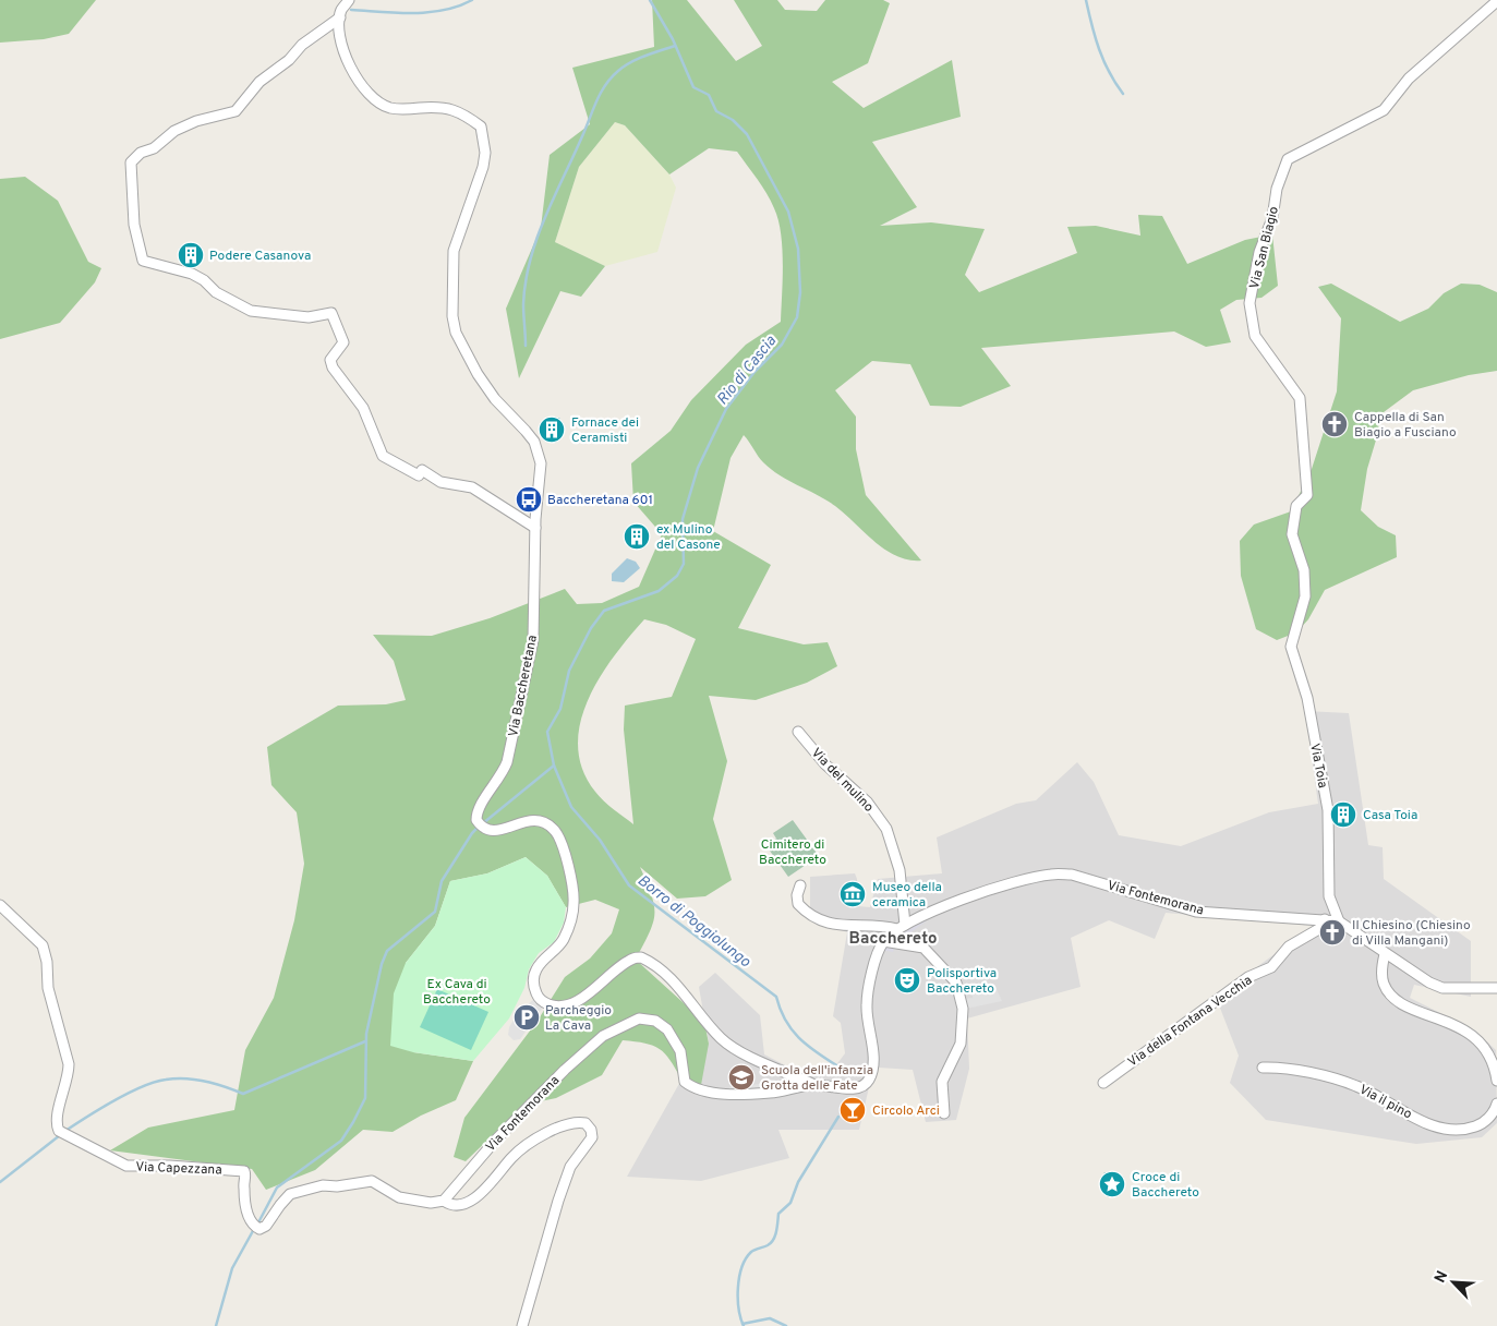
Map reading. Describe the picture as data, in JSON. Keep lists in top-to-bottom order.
{
  "streets": {
    "street": [
      "Via San Biagio",
      "Via Baccheretana",
      "Via Toia",
      "Via del mulino",
      "Via Fontemorana",
      "Via della Fontana Vecchia",
      "Via il pino",
      "Via Capezzana"
    ]
  },
  "crossings": [
    ["Via San Biagio", "Via Toia"],
    ["Via Baccheretana", "Via Fontemorana"],
    ["Via Toia", "Via Fontemorana"],
    ["Via del mulino", "Via Fontemorana"],
    ["Via Fontemorana", "Via della Fontana Vecchia"],
    ["Via Fontemorana", "Via Capezzana"]
  ],
  "districts": ["Bacchereto"],
  "water": ["Rio di Cascia", "Borro di Poggiolungo"],
  "parks": ["Cimitero di Bacchereto", "Ex Cava di Bacchereto"],
  "places": {
    "building": [
      "Podere Casanova",
      "Fornace dei Ceramisti",
      "ex Mulino del Casone",
      "Casa Toia"
    ],
    "church": ["Cappella di San Biagio a Fusciano", "Il Chiesino (Chiesino di Villa Mangani)"],
    "bus stop": ["Baccheretana 601"],
    "museum": ["Museo della ceramica"],
    "theatre": ["Polisportiva Bacchereto"],
    "parking": ["Parcheggio La Cava"],
    "school or university": ["Scuola dell'infanzia Grotta delle Fate"],
    "bar": ["Circolo Arci"],
    "place": ["Croce di Bacchereto"]
  },
  "north": "top left"
}
